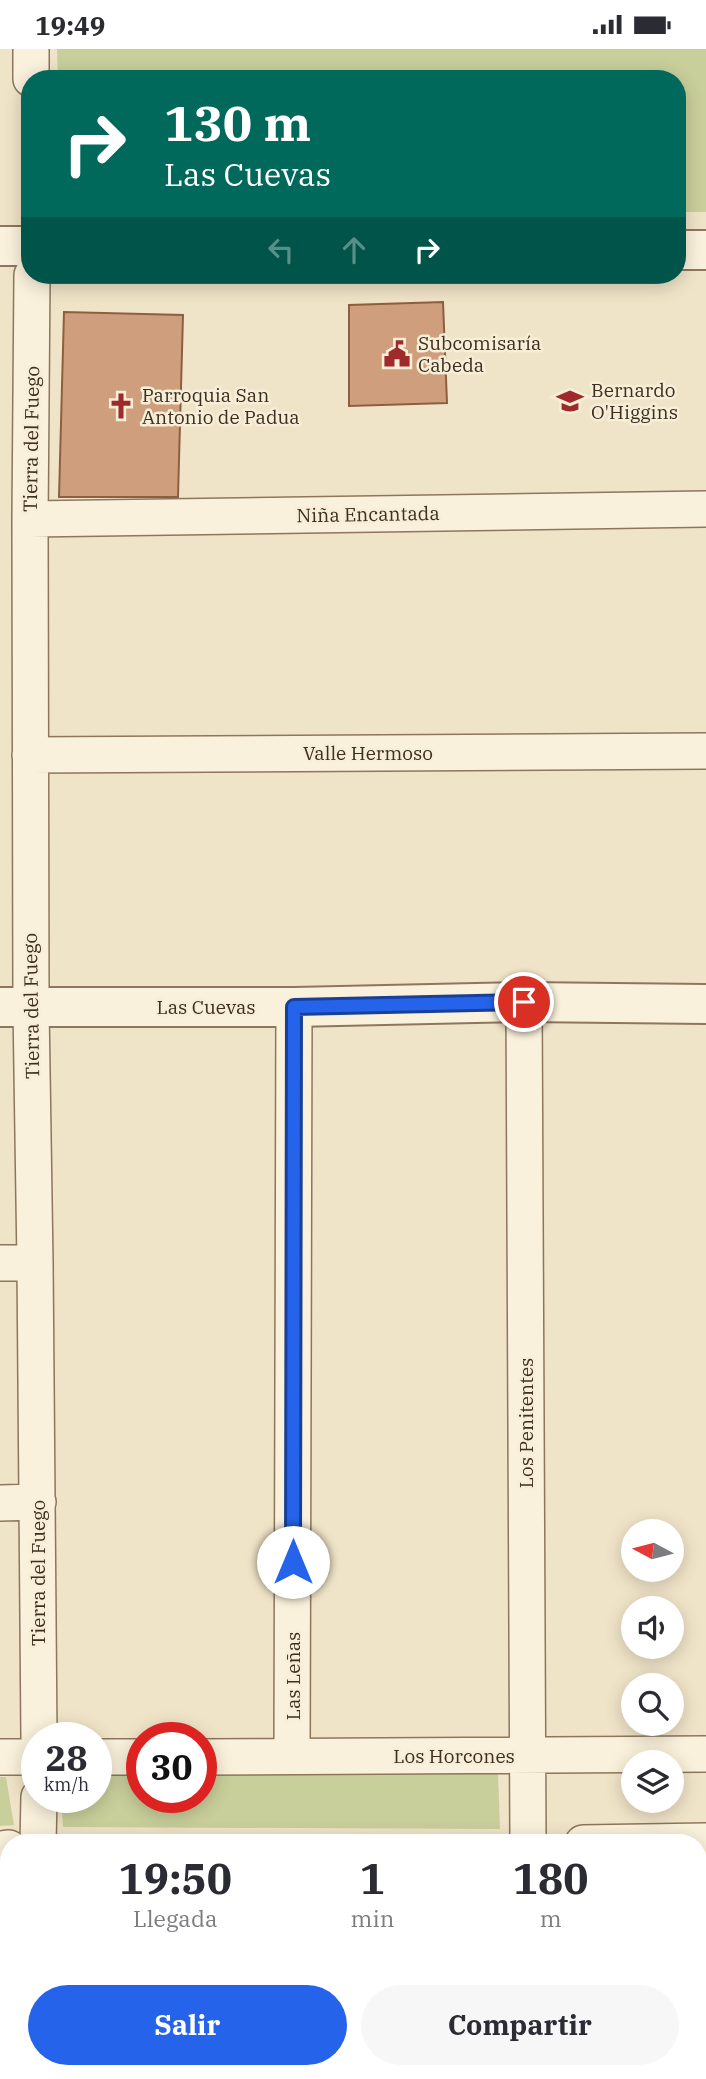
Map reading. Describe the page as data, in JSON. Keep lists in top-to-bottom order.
{
  "streets": {
    "street": [
      "Tierra del Fuego",
      "Niña Encantada",
      "Valle Hermoso",
      "Las Cuevas",
      "Los Penitentes",
      "Las Leñas",
      "Los Horcones"
    ]
  },
  "crossings": [
    ["Tierra del Fuego", "Niña Encantada"],
    ["Tierra del Fuego", "Valle Hermoso"],
    ["Tierra del Fuego", "Las Cuevas"],
    ["Las Cuevas", "Los Penitentes"],
    ["Las Cuevas", "Las Leñas"],
    ["Los Penitentes", "Los Horcones"],
    ["Las Leñas", "Los Horcones"]
  ],
  "places": {
    "public building": ["Subcomisaría Cabeda"],
    "school or university": ["Bernardo O'Higgins"],
    "church": ["Parroquia San Antonio de Padua"]
  },
  "north": "left",
  "page": {
    "status": "19:49",
    "turn": ["130 m", "Las Cuevas"],
    "speed": "28 km/h",
    "limit": "30",
    "eta": [
      "19:50",
      "Llegada",
      "1",
      "min",
      "180",
      "m"
    ],
    "buttons": ["Salir", "Compartir"]
  }
}
